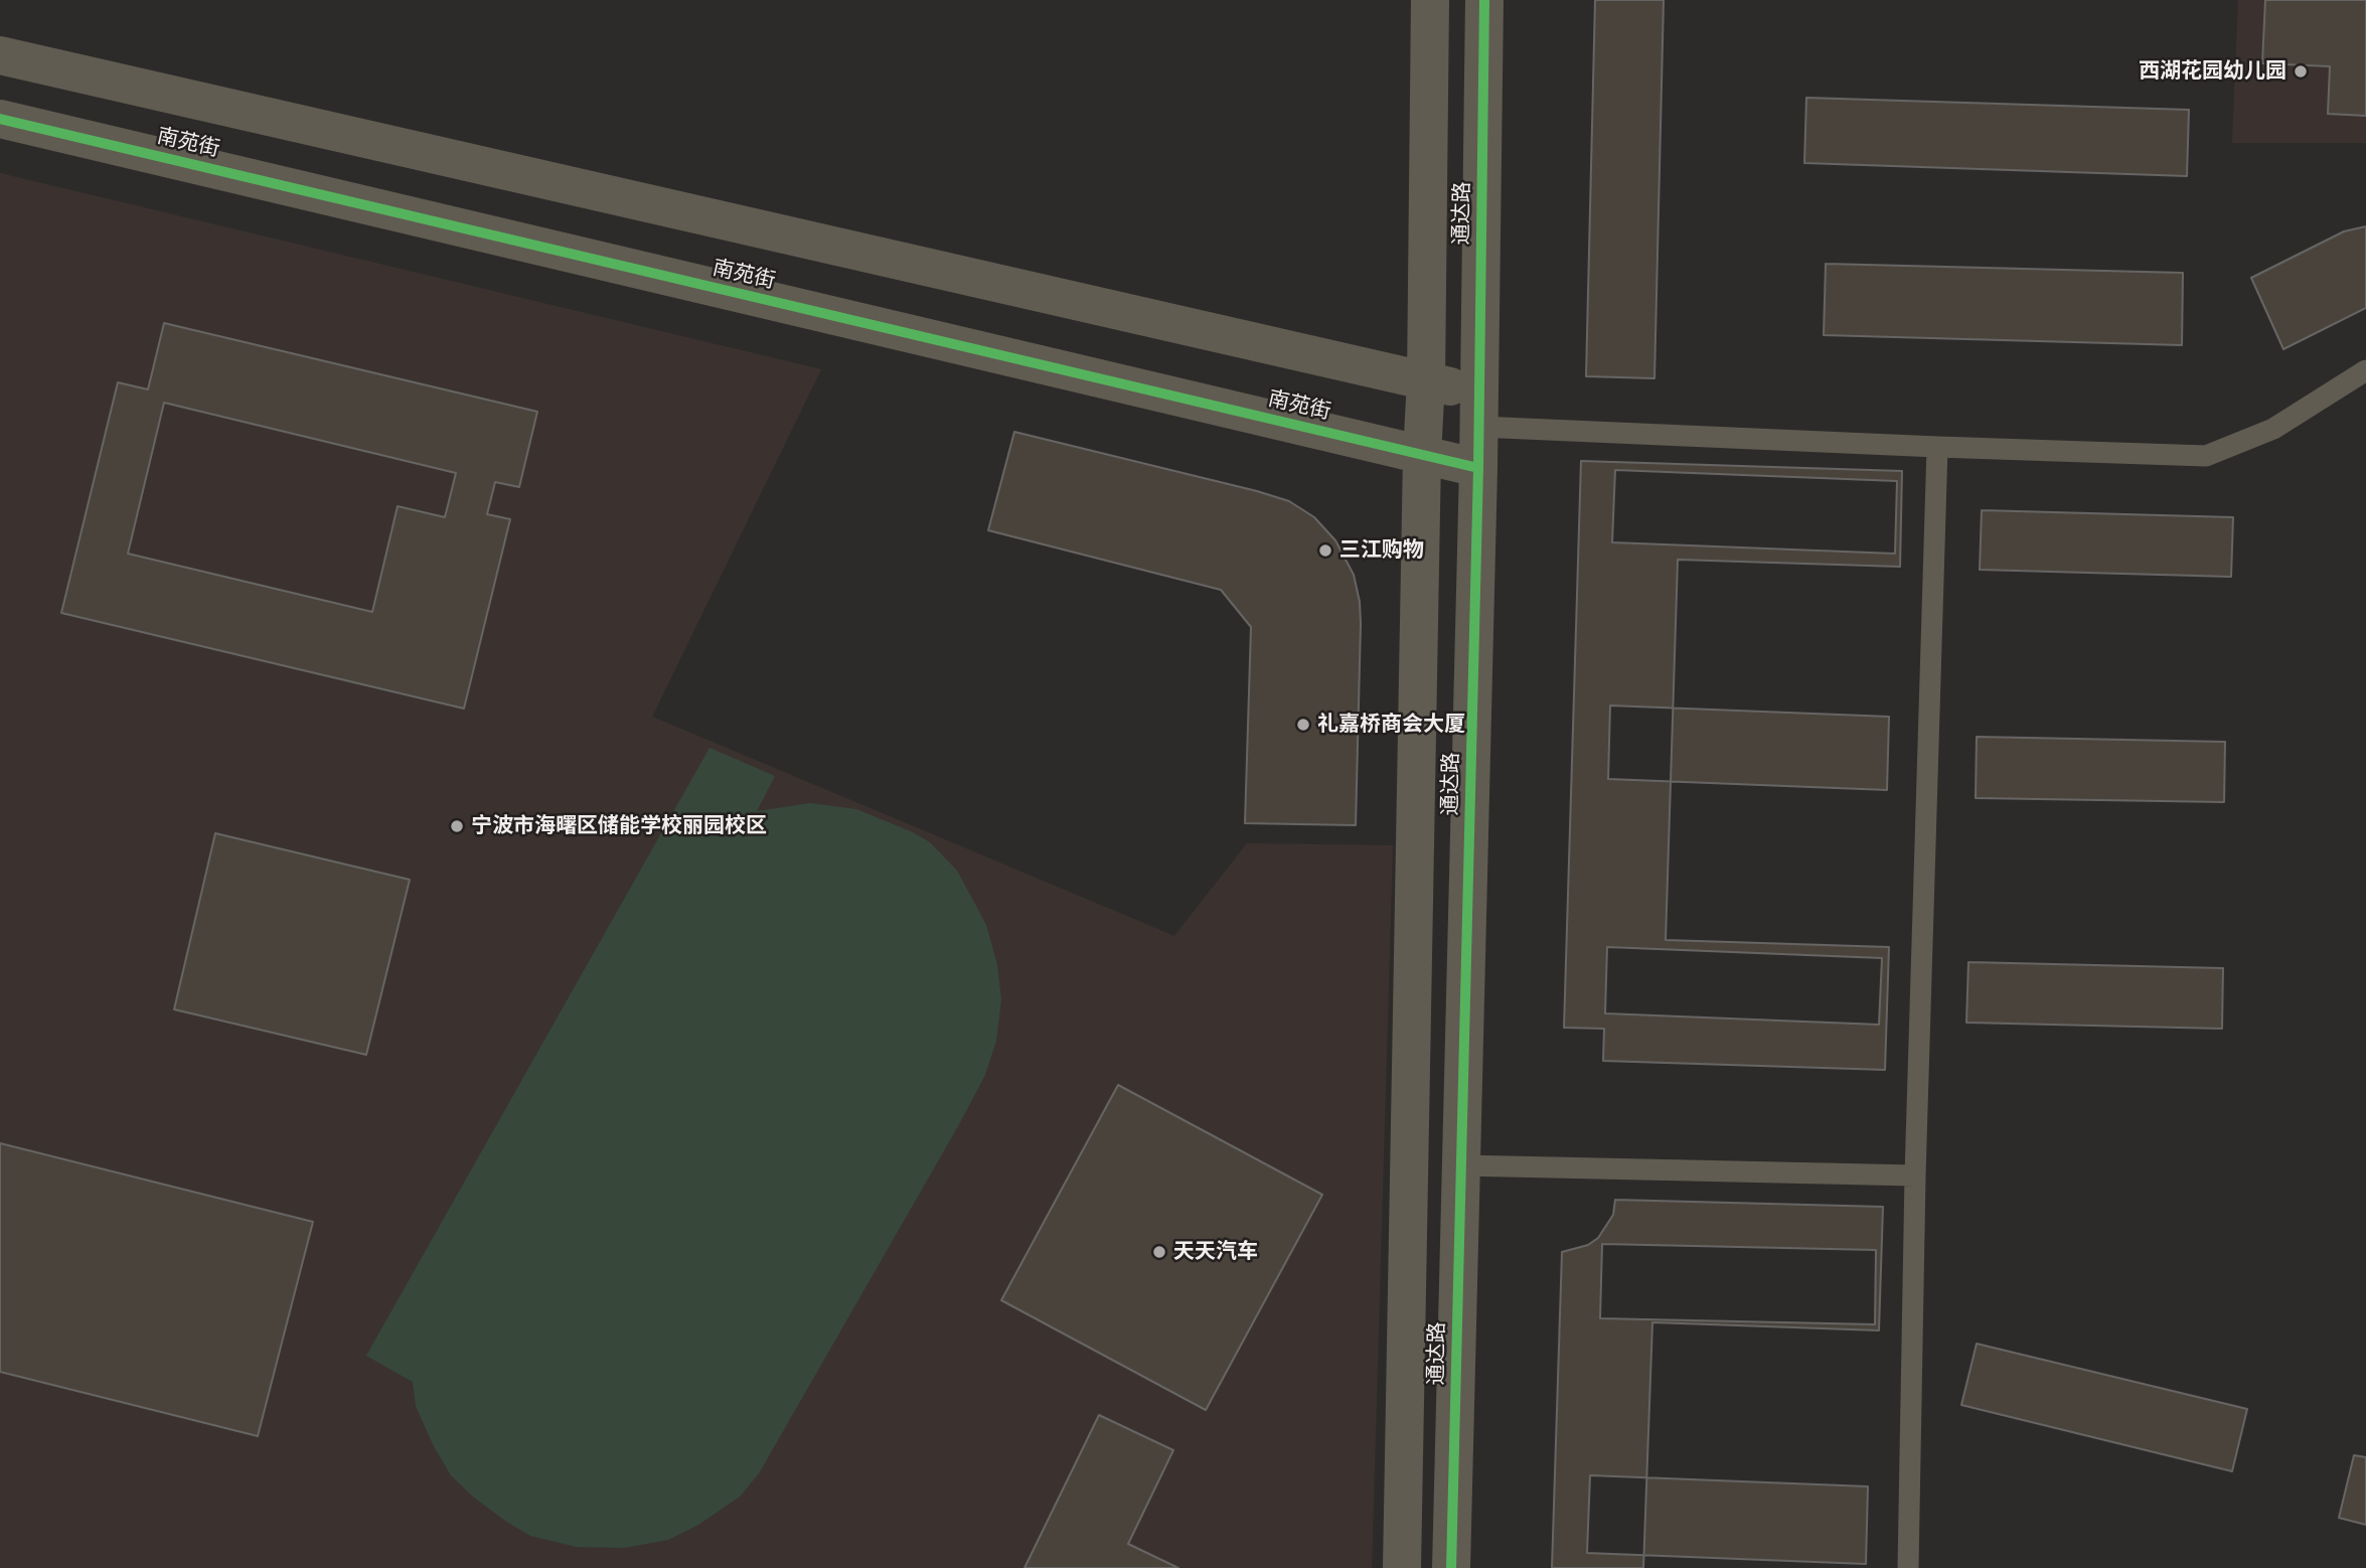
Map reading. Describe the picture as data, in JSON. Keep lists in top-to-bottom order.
{
  "streets": {
    "street": ["南苑街", "通达路"]
  },
  "crossings": [
    ["南苑街", "通达路"]
  ],
  "places": [
    "西湖花园幼儿园",
    "三江购物",
    "礼嘉桥商会大厦",
    "宁波市海曙区储能学校丽园校区",
    "天天汽车"
  ]
}
